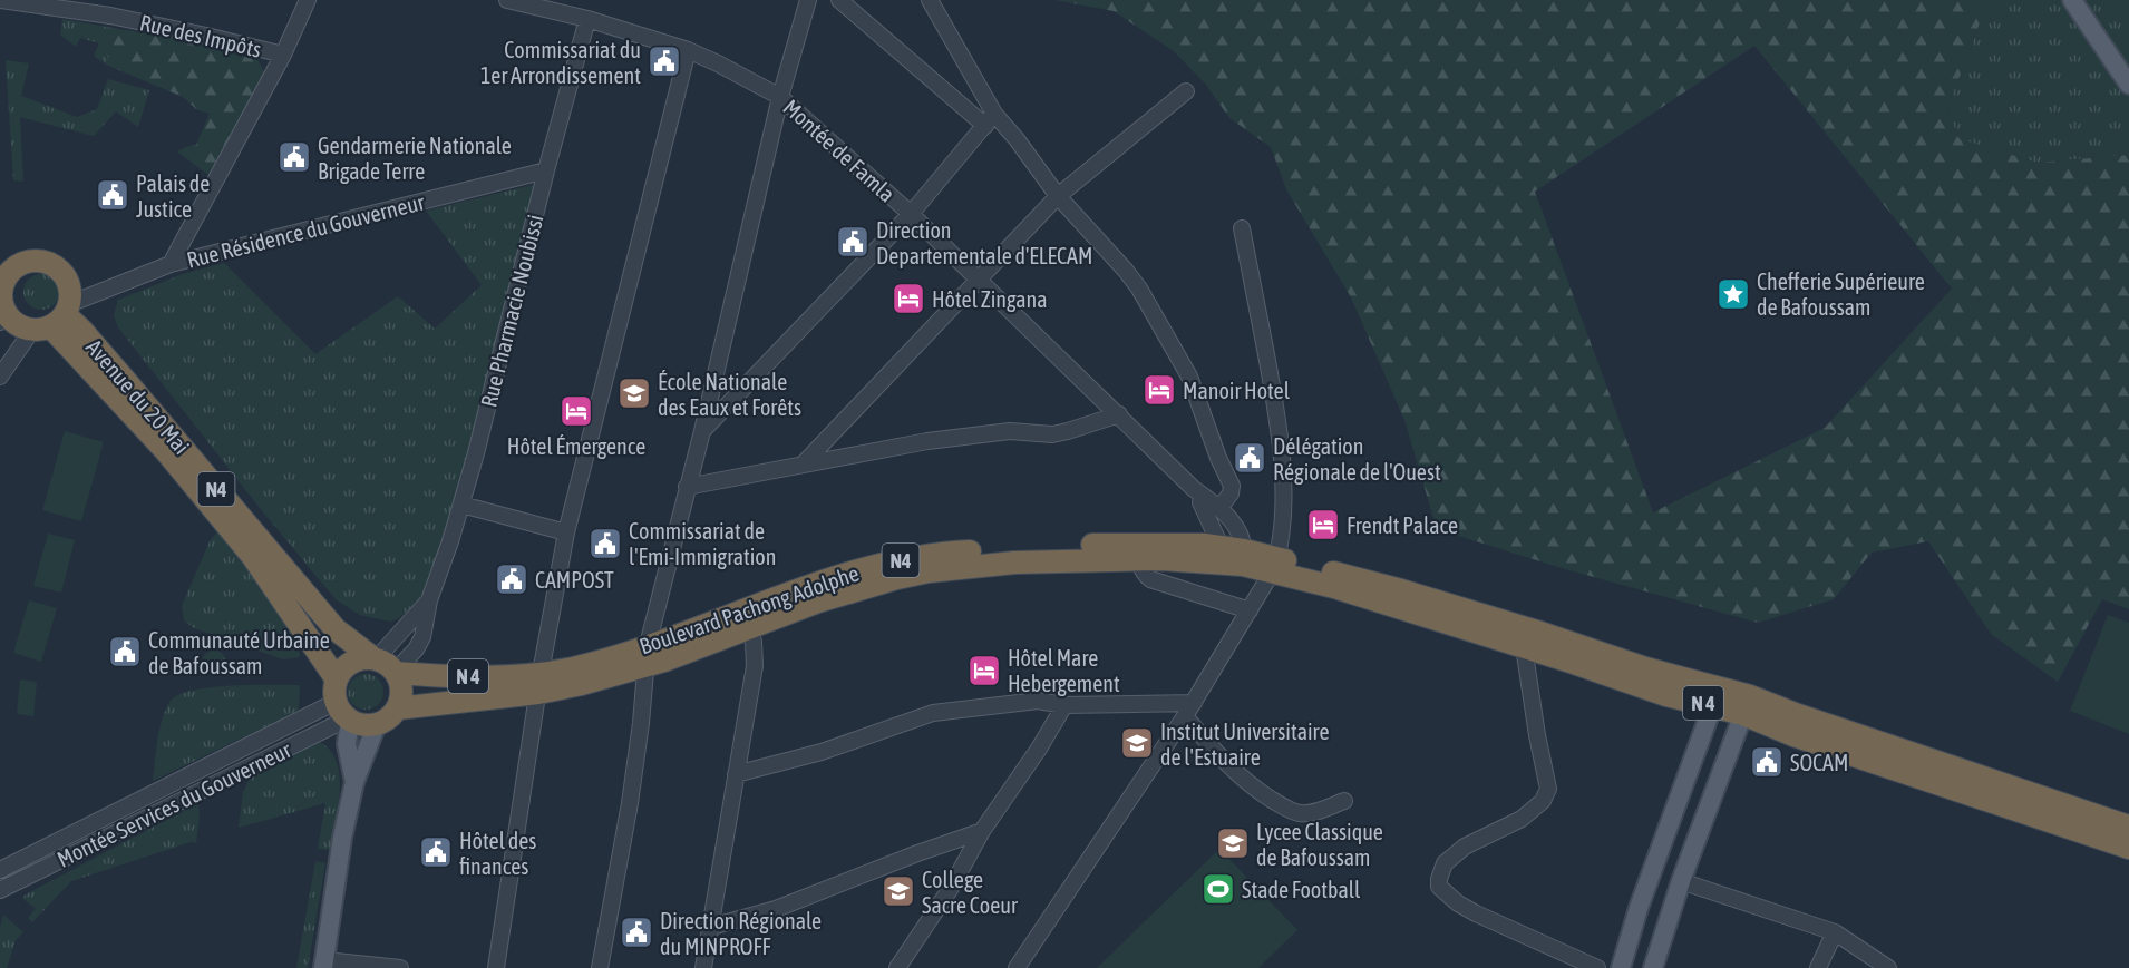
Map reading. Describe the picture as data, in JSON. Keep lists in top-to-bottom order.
{
  "streets": {
    "highway": [
      "Avenue du 20 Mai",
      "N4",
      "Boulevard Pachong Adolphe",
      "N 4"
    ],
    "street": [
      "Rue des Impôts",
      "Montée de Famla",
      "Rue Résidence du Gouverneur",
      "Rue Pharmacie Noubissi",
      "Montée Services du Gouverneur"
    ]
  },
  "crossings": [
    ["Montée de Famla", "Rue Pharmacie Noubissi"],
    ["Montée de Famla", "Boulevard Pachong Adolphe"],
    ["Rue Résidence du Gouverneur", "Rue Pharmacie Noubissi"],
    ["Rue Résidence du Gouverneur", "Avenue du 20 Mai"],
    ["Rue Pharmacie Noubissi", "Avenue du 20 Mai"],
    ["Rue Pharmacie Noubissi", "N 4"],
    ["Rue Pharmacie Noubissi", "Montée Services du Gouverneur"],
    ["Avenue du 20 Mai", "N 4"],
    ["Avenue du 20 Mai", "Montée Services du Gouverneur"],
    ["Boulevard Pachong Adolphe", "N 4"],
    ["N 4", "Montée Services du Gouverneur"]
  ],
  "places": {
    "public building": [
      "Commissariat du 1er Arrondissement",
      "Gendarmerie Nationale Brigade Terre",
      "Palais de Justice",
      "Direction Departementale d'ELECAM",
      "Délégation Régionale de l'Ouest",
      "Commissariat de l'Emi-Immigration",
      "CAMPOST",
      "Communauté Urbaine de Bafoussam",
      "SOCAM",
      "Hôtel des finances",
      "Direction Régionale du MINPROFF"
    ],
    "place": ["Chefferie Supérieure de Bafoussam"],
    "hotel": [
      "Hôtel Zingana",
      "Manoir Hotel",
      "Hôtel Émergence",
      "Frendt Palace",
      "Hôtel Mare Hebergement"
    ],
    "school or university": [
      "École Nationale des Eaux et Forêts",
      "Institut Universitaire de l'Estuaire",
      "Lycee Classique de Bafoussam",
      "College Sacre Coeur"
    ],
    "sports": ["Stade Football"]
  }
}
